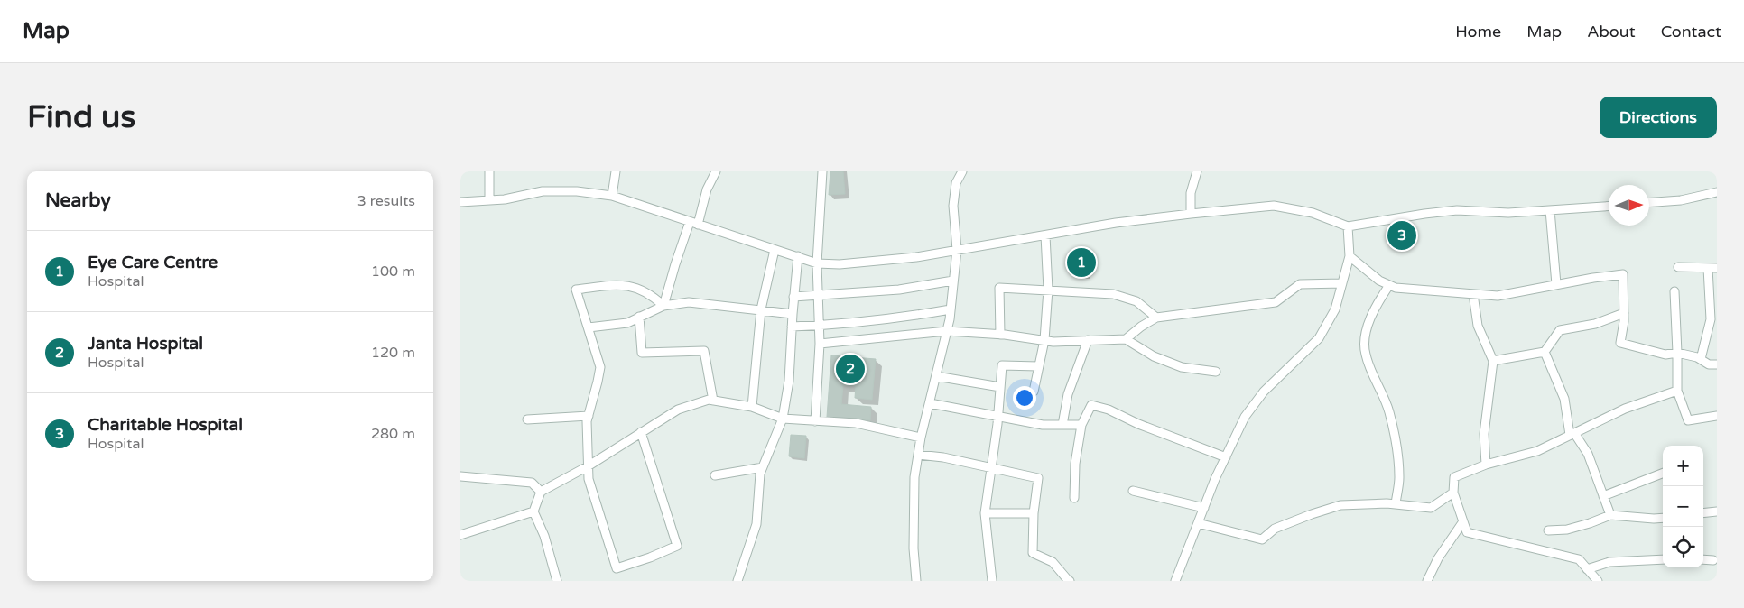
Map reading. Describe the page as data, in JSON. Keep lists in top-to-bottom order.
{
  "north": "right",
  "page": {
    "header": "Map",
    "nav": [
      "Home",
      "Map",
      "About",
      "Contact"
    ],
    "buttons": "Directions",
    "title": "Find us",
    "heading": ["Nearby", "3 results"],
    "pins": ["3", "1", "2"],
    "list": [
      {
        "mark": "1",
        "name": "Eye Care Centre",
        "note": "Hospital",
        "value": "100 m"
      },
      {
        "mark": "2",
        "name": "Janta Hospital",
        "note": "Hospital",
        "value": "120 m"
      },
      {
        "mark": "3",
        "name": "Charitable Hospital",
        "note": "Hospital",
        "value": "280 m"
      }
    ],
    "map_buttons": ["+", "−"]
  }
}
